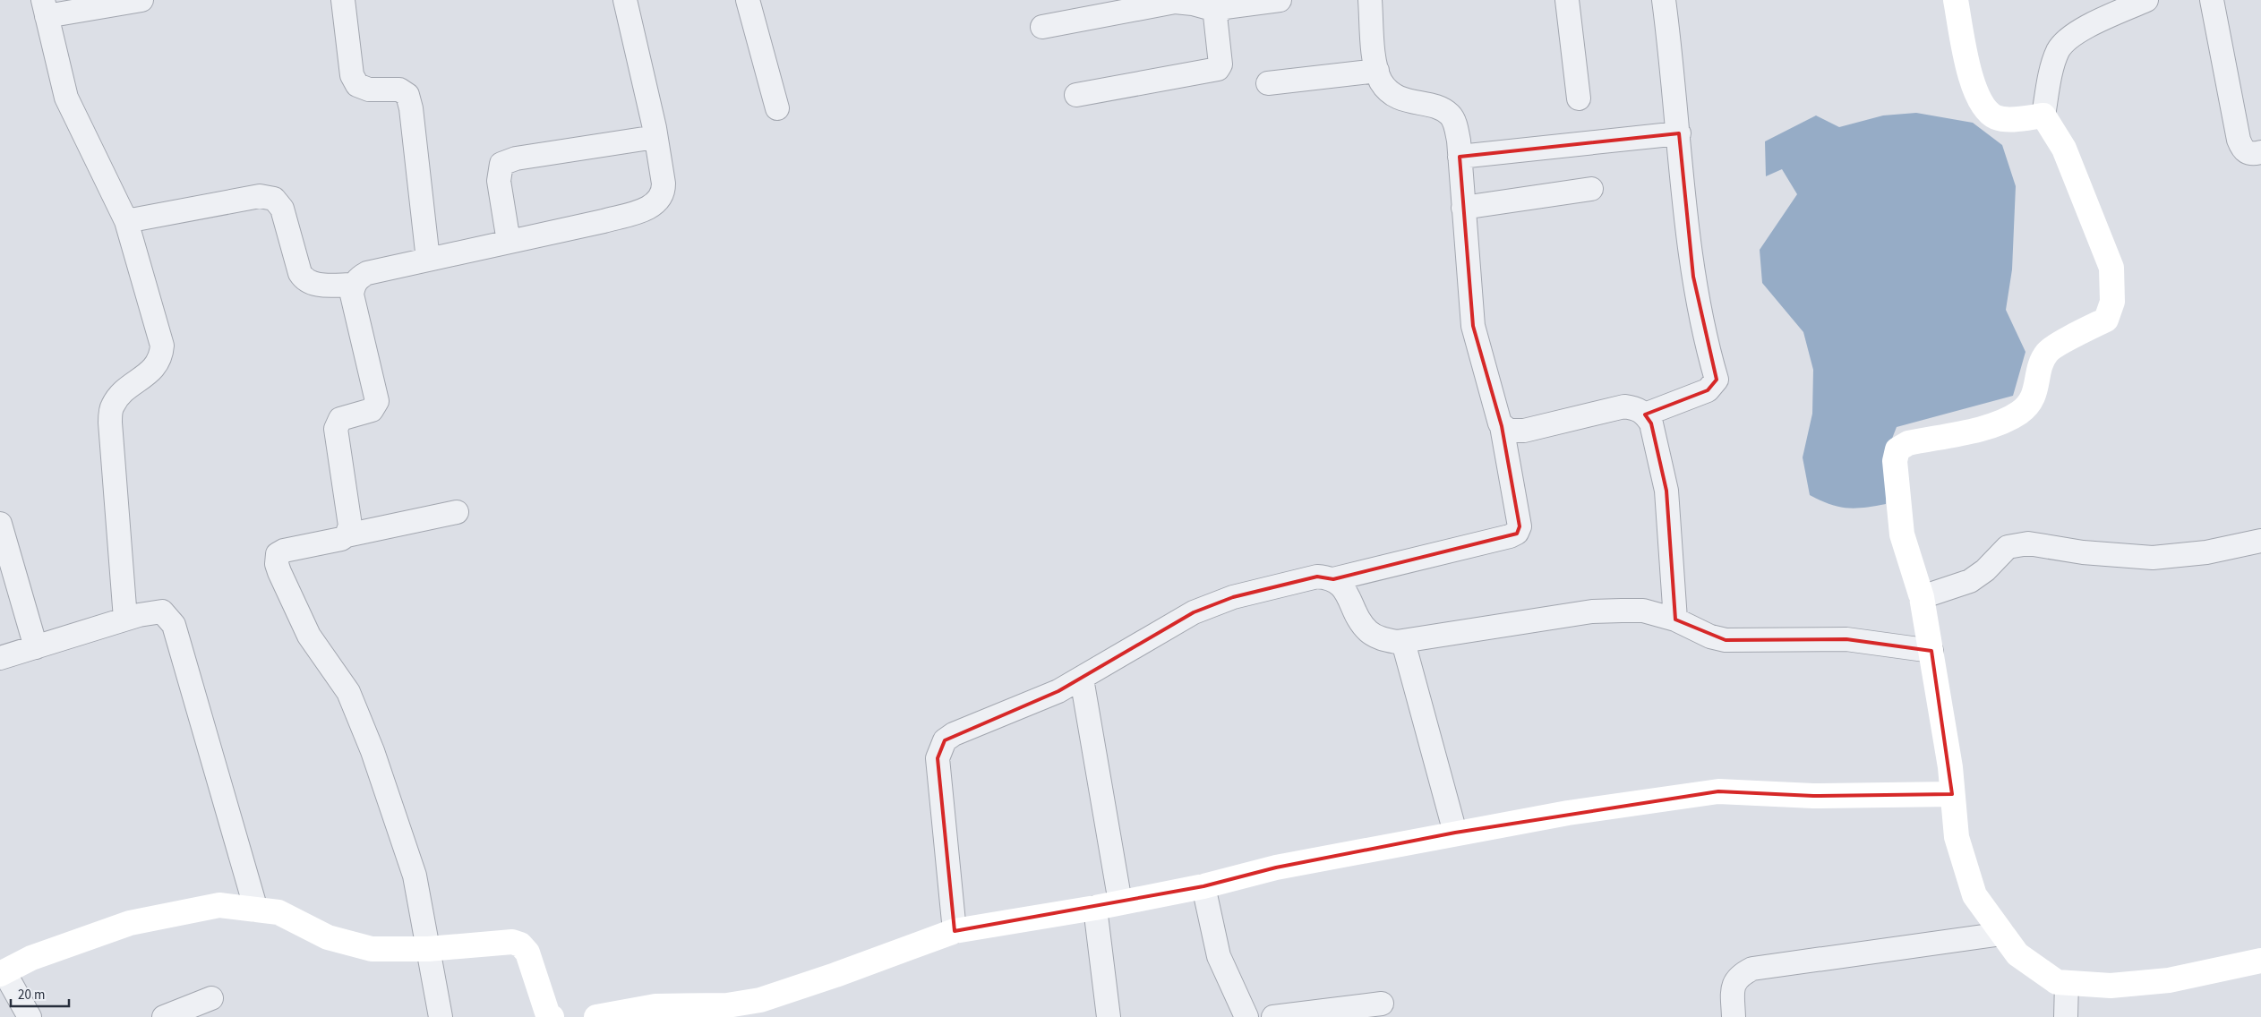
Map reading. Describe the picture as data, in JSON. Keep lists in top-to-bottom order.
{
  "scale_bar": "20 m"
}
